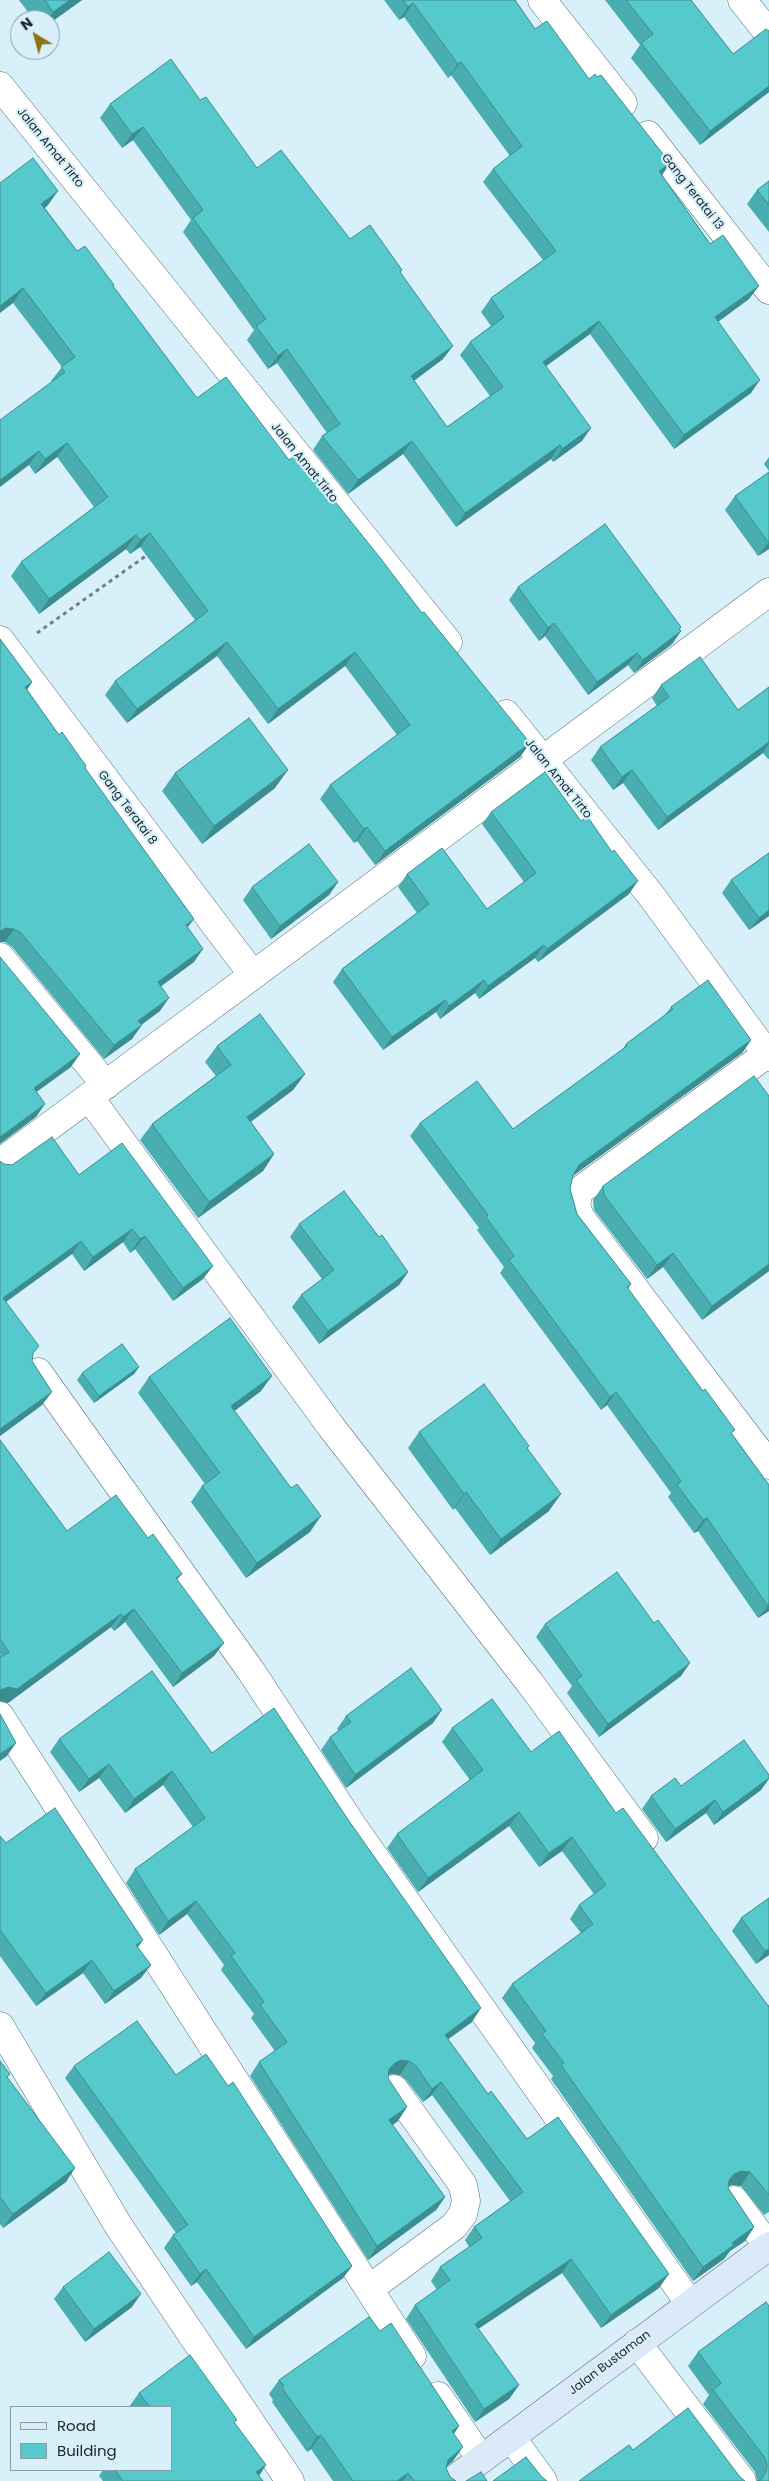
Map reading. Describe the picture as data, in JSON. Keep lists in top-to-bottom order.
{
  "streets": {
    "main road": ["Jalan Bustaman"],
    "street": ["Jalan Amat Tirto", "Gang Teratai 13", "Gang Teratai 8"]
  },
  "legend": ["Road", "Building"],
  "north": "top left"
}
